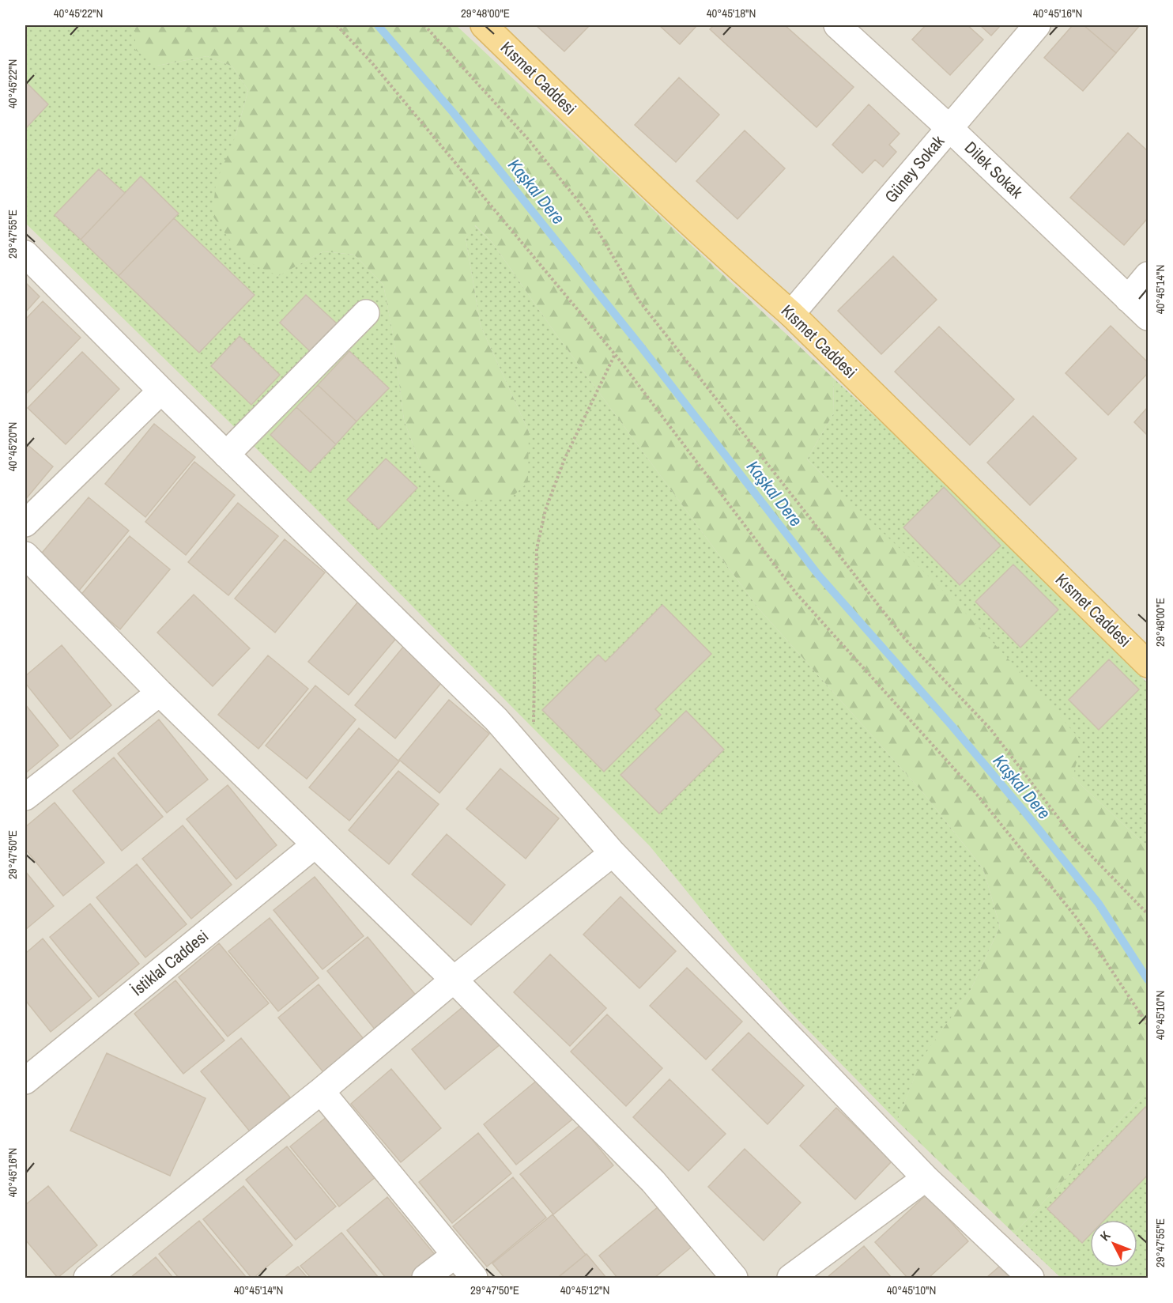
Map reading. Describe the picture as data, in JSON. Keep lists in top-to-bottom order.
{
  "streets": {
    "main road": ["Kısmet Caddesi"],
    "street": ["Güney Sokak", "Dilek Sokak", "İstiklal Caddesi"]
  },
  "crossings": [
    ["Kısmet Caddesi", "Güney Sokak"],
    ["Güney Sokak", "Dilek Sokak"]
  ],
  "water": ["Kaşkal Dere"],
  "north": "top left",
  "coordinates": [
    "40°45'22\"N",
    "29°48'00\"E",
    "40°45'18\"N",
    "40°45'16\"N",
    "29°47'55\"E",
    "40°45'14\"N",
    "40°45'20\"N",
    "29°47'50\"E",
    "40°45'10\"N",
    "40°45'12\"N"
  ]
}
